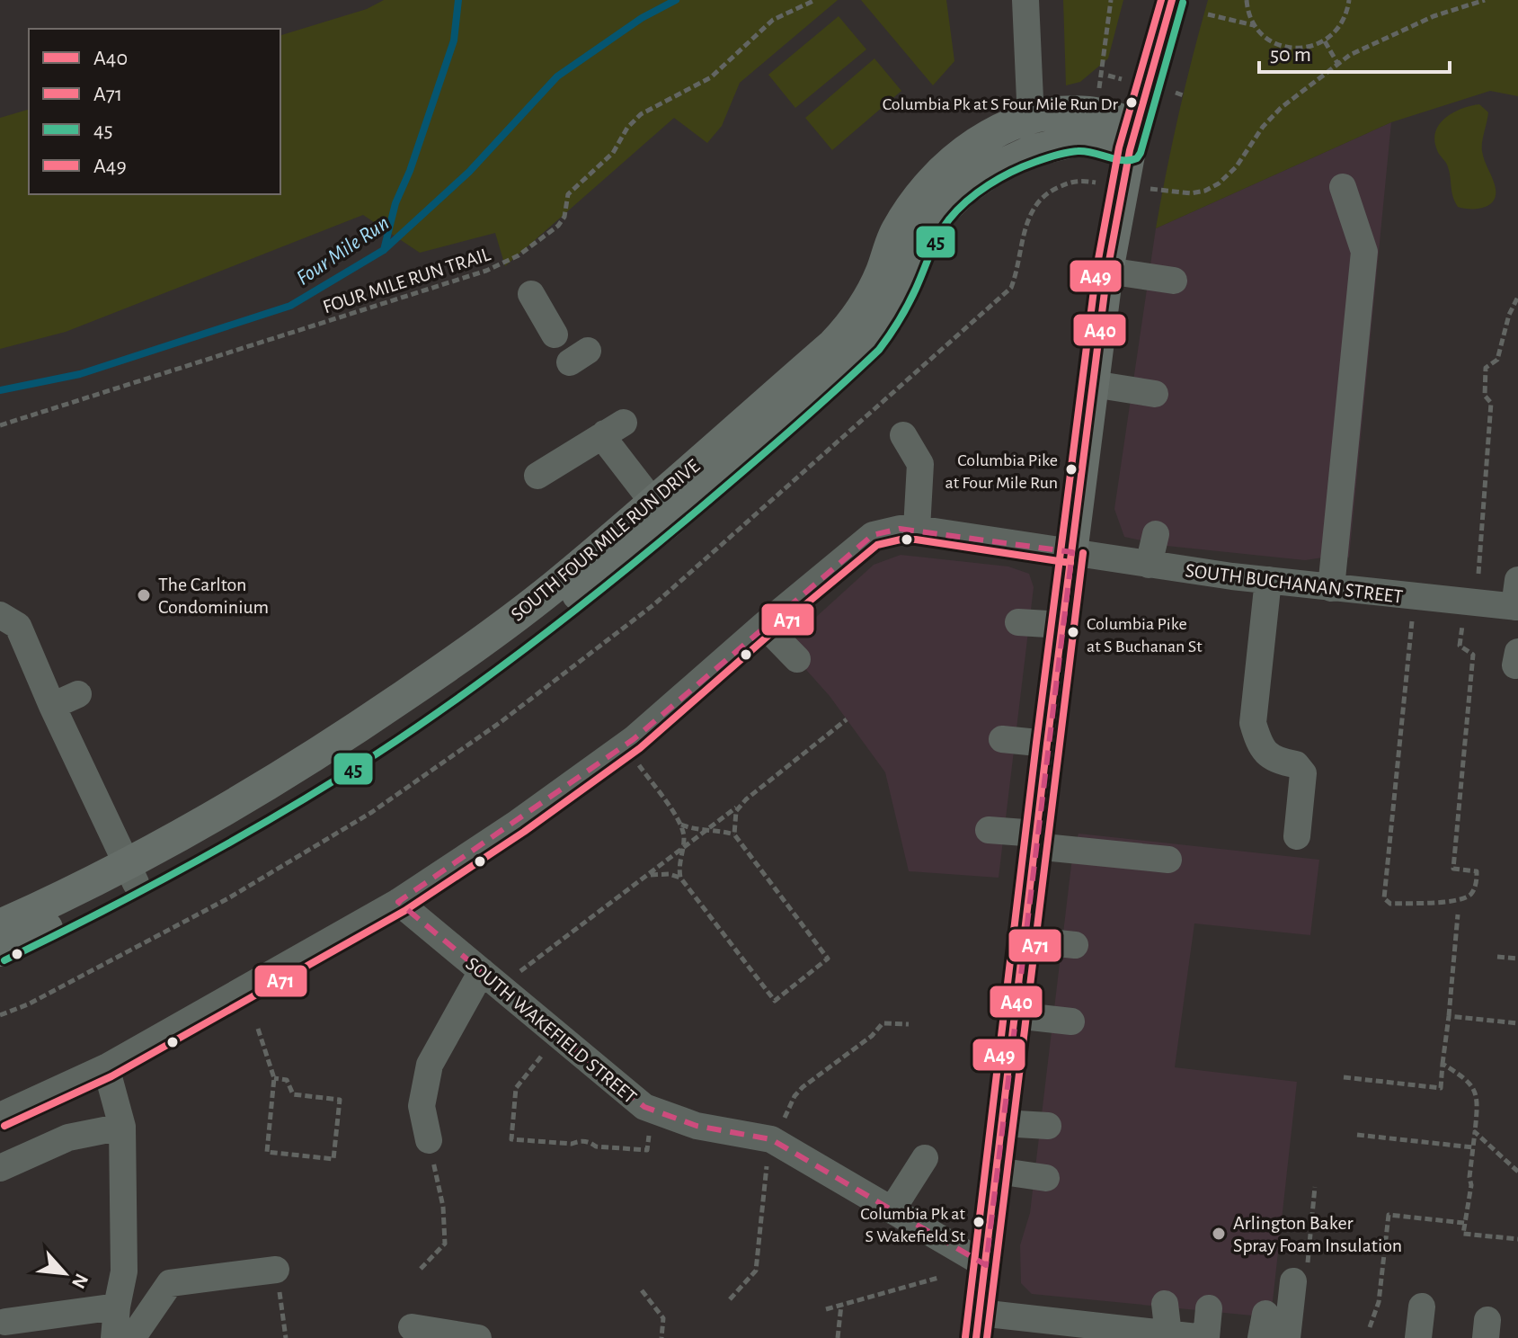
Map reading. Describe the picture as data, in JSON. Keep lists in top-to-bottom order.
{
  "streets": {
    "main road": ["SOUTH FOUR MILE RUN DRIVE"],
    "street": ["SOUTH BUCHANAN STREET", "SOUTH WAKEFIELD STREET"],
    "path": ["FOUR MILE RUN TRAIL"]
  },
  "water": ["Four Mile Run"],
  "places": [
    "Columbia Pk at S Four Mile Run Dr",
    "Columbia Pike at Four Mile Run",
    "The Carlton Condominium",
    "Columbia Pike at S Buchanan St",
    "Columbia Pk at S Wakefield St",
    "Arlington Baker Spray Foam Insulation"
  ],
  "lines": [
    "transit line A40",
    "transit line A49",
    "transit line 45",
    "transit line A71"
  ],
  "legend": [
    "A40",
    "A71",
    "45",
    "A49"
  ],
  "scale_bar": "50 m",
  "north": "bottom right"
}
